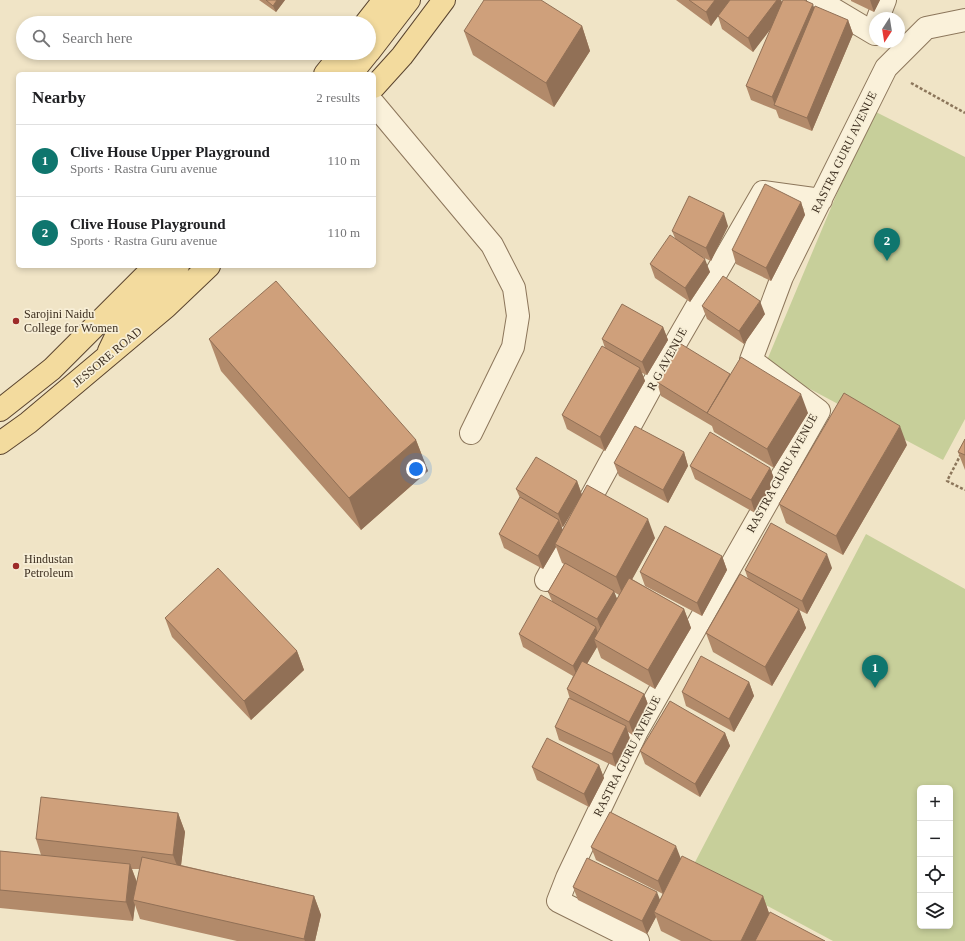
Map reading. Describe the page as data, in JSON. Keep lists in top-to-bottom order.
{
  "streets": {
    "main road": ["JESSORE ROAD"],
    "street": ["RASTRA GURU AVENUE", "R G AVENUE"]
  },
  "crossings": [
    ["RASTRA GURU AVENUE", "R G AVENUE"]
  ],
  "places": ["Sarojini Naidu College for Women", "Hindustan Petroleum"],
  "north": "bottom",
  "page": {
    "search": "Search here",
    "heading": ["Nearby", "2 results"],
    "list": [
      {
        "mark": "1",
        "name": "Clive House Upper Playground",
        "note": "Sports · Rastra Guru avenue",
        "value": "110 m"
      },
      {
        "mark": "2",
        "name": "Clive House Playground",
        "note": "Sports · Rastra Guru avenue",
        "value": "110 m"
      }
    ],
    "pins": ["2", "1"],
    "map_buttons": ["+", "−"]
  }
}
